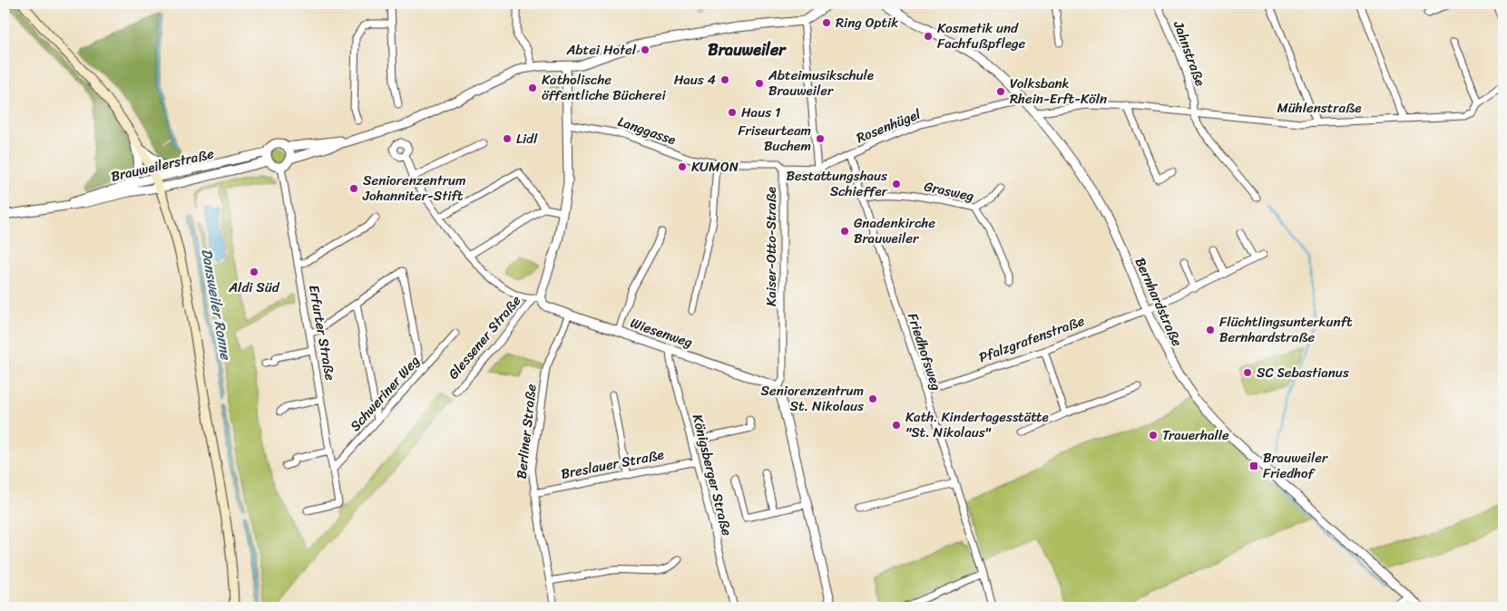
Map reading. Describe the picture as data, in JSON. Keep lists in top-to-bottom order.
{
  "streets": {
    "street": [
      "Jahnstraße",
      "Mühlenstraße",
      "Rosenhügel",
      "Langgasse",
      "Brauweilerstraße",
      "Grasweg",
      "Kaiser-Otto-Straße",
      "Bernhardstraße",
      "Erfurter Straße",
      "Wiesenweg",
      "Glessener Straße",
      "Pfalzgrafenstraße",
      "Friedhofsweg",
      "Schweriner Weg",
      "Berliner Straße",
      "Breslauer Straße",
      "Königsberger Straße"
    ]
  },
  "crossings": [
    ["Jahnstraße", "Mühlenstraße"],
    ["Mühlenstraße", "Bernhardstraße"],
    ["Rosenhügel", "Kaiser-Otto-Straße"],
    ["Rosenhügel", "Bernhardstraße"],
    ["Rosenhügel", "Friedhofsweg"],
    ["Langgasse", "Kaiser-Otto-Straße"],
    ["Langgasse", "Glessener Straße"],
    ["Brauweilerstraße", "Erfurter Straße"],
    ["Grasweg", "Friedhofsweg"],
    ["Kaiser-Otto-Straße", "Wiesenweg"],
    ["Bernhardstraße", "Pfalzgrafenstraße"],
    ["Erfurter Straße", "Schweriner Weg"],
    ["Wiesenweg", "Glessener Straße"],
    ["Wiesenweg", "Berliner Straße"],
    ["Wiesenweg", "Königsberger Straße"],
    ["Pfalzgrafenstraße", "Friedhofsweg"],
    ["Berliner Straße", "Breslauer Straße"],
    ["Breslauer Straße", "Königsberger Straße"]
  ],
  "districts": ["Brauweiler"],
  "water": ["Dansweiler Ronne"],
  "places": {
    "other": [
      "Ring Optik",
      "Kosmetik und Fachfußpflege",
      "Abtei Hotel",
      "Haus 4",
      "Abteimusikschule Brauweiler",
      "Katholische öffentliche Bücherei",
      "Volksbank Rhein-Erft-Köln",
      "Haus 1",
      "Lidl",
      "Friseurteam Buchem",
      "KUMON",
      "Bestattungshaus Schieffer",
      "Seniorenzentrum Johanniter-Stift",
      "Gnadenkirche Brauweiler",
      "Aldi Süd",
      "Flüchtlingsunterkunft Bernhardstraße",
      "SC Sebastianus",
      "Seniorenzentrum St. Nikolaus",
      "Kath. Kindertagesstätte \"St. Nikolaus\"",
      "Trauerhalle"
    ],
    "transit": ["Brauweiler Friedhof"]
  }
}
